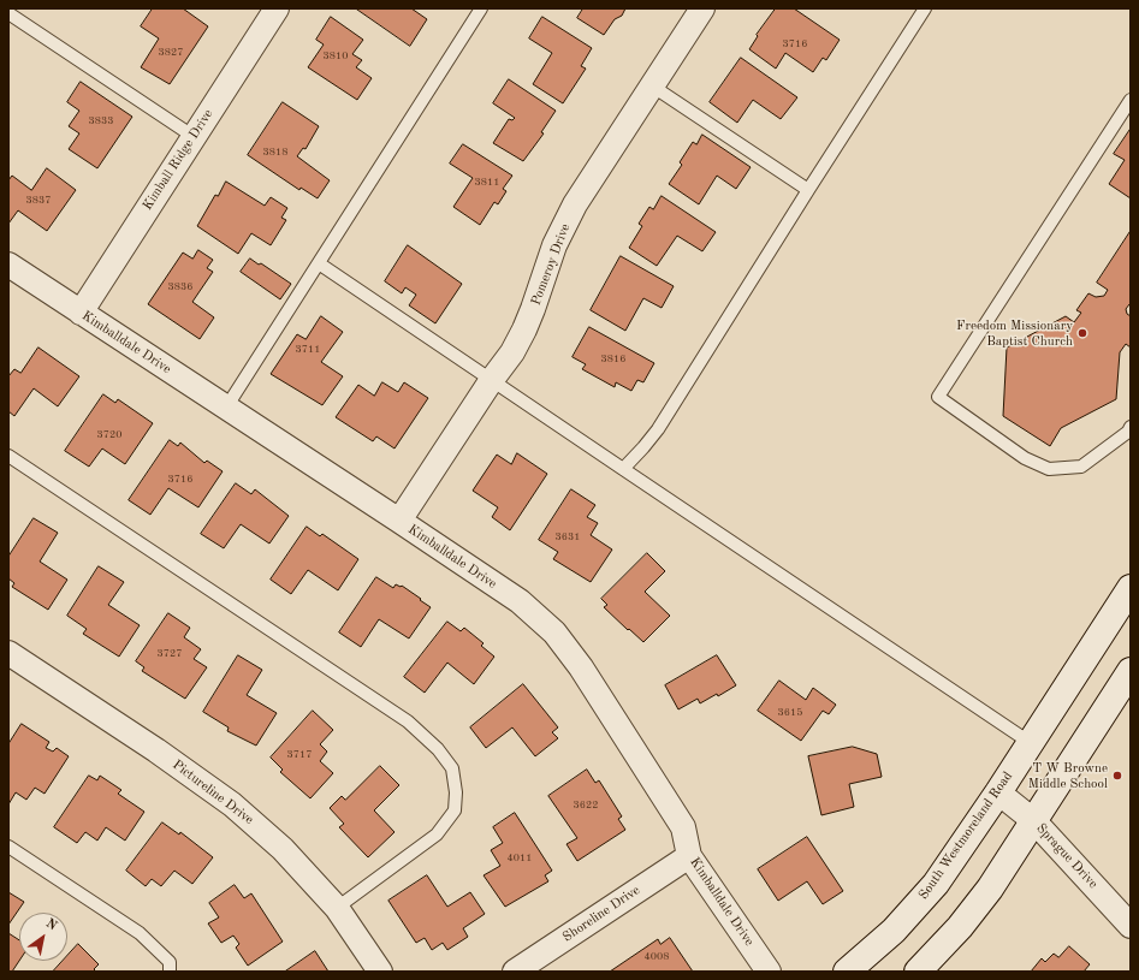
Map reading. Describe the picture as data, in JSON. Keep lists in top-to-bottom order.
{
  "streets": {
    "main road": ["South Westmoreland Road"],
    "street": [
      "Kimball Ridge Drive",
      "Pomeroy Drive",
      "Kimballdale Drive",
      "Pictureline Drive",
      "Sprague Drive",
      "Shoreline Drive"
    ]
  },
  "crossings": [
    ["Kimball Ridge Drive", "Kimballdale Drive"],
    ["Pomeroy Drive", "Kimballdale Drive"],
    ["Kimballdale Drive", "Shoreline Drive"],
    ["South Westmoreland Road", "Sprague Drive"]
  ],
  "places": ["Freedom Missionary Baptist Church", "T W Browne Middle School"],
  "house_numbers": [
    "3716",
    "3827",
    "3810",
    "3833",
    "3818",
    "3811",
    "3837",
    "3836",
    "3711",
    "3816",
    "3720",
    "3716",
    "3631",
    "3727",
    "3615",
    "3717",
    "3622",
    "4011",
    "4008"
  ],
  "north": "top right"
}
